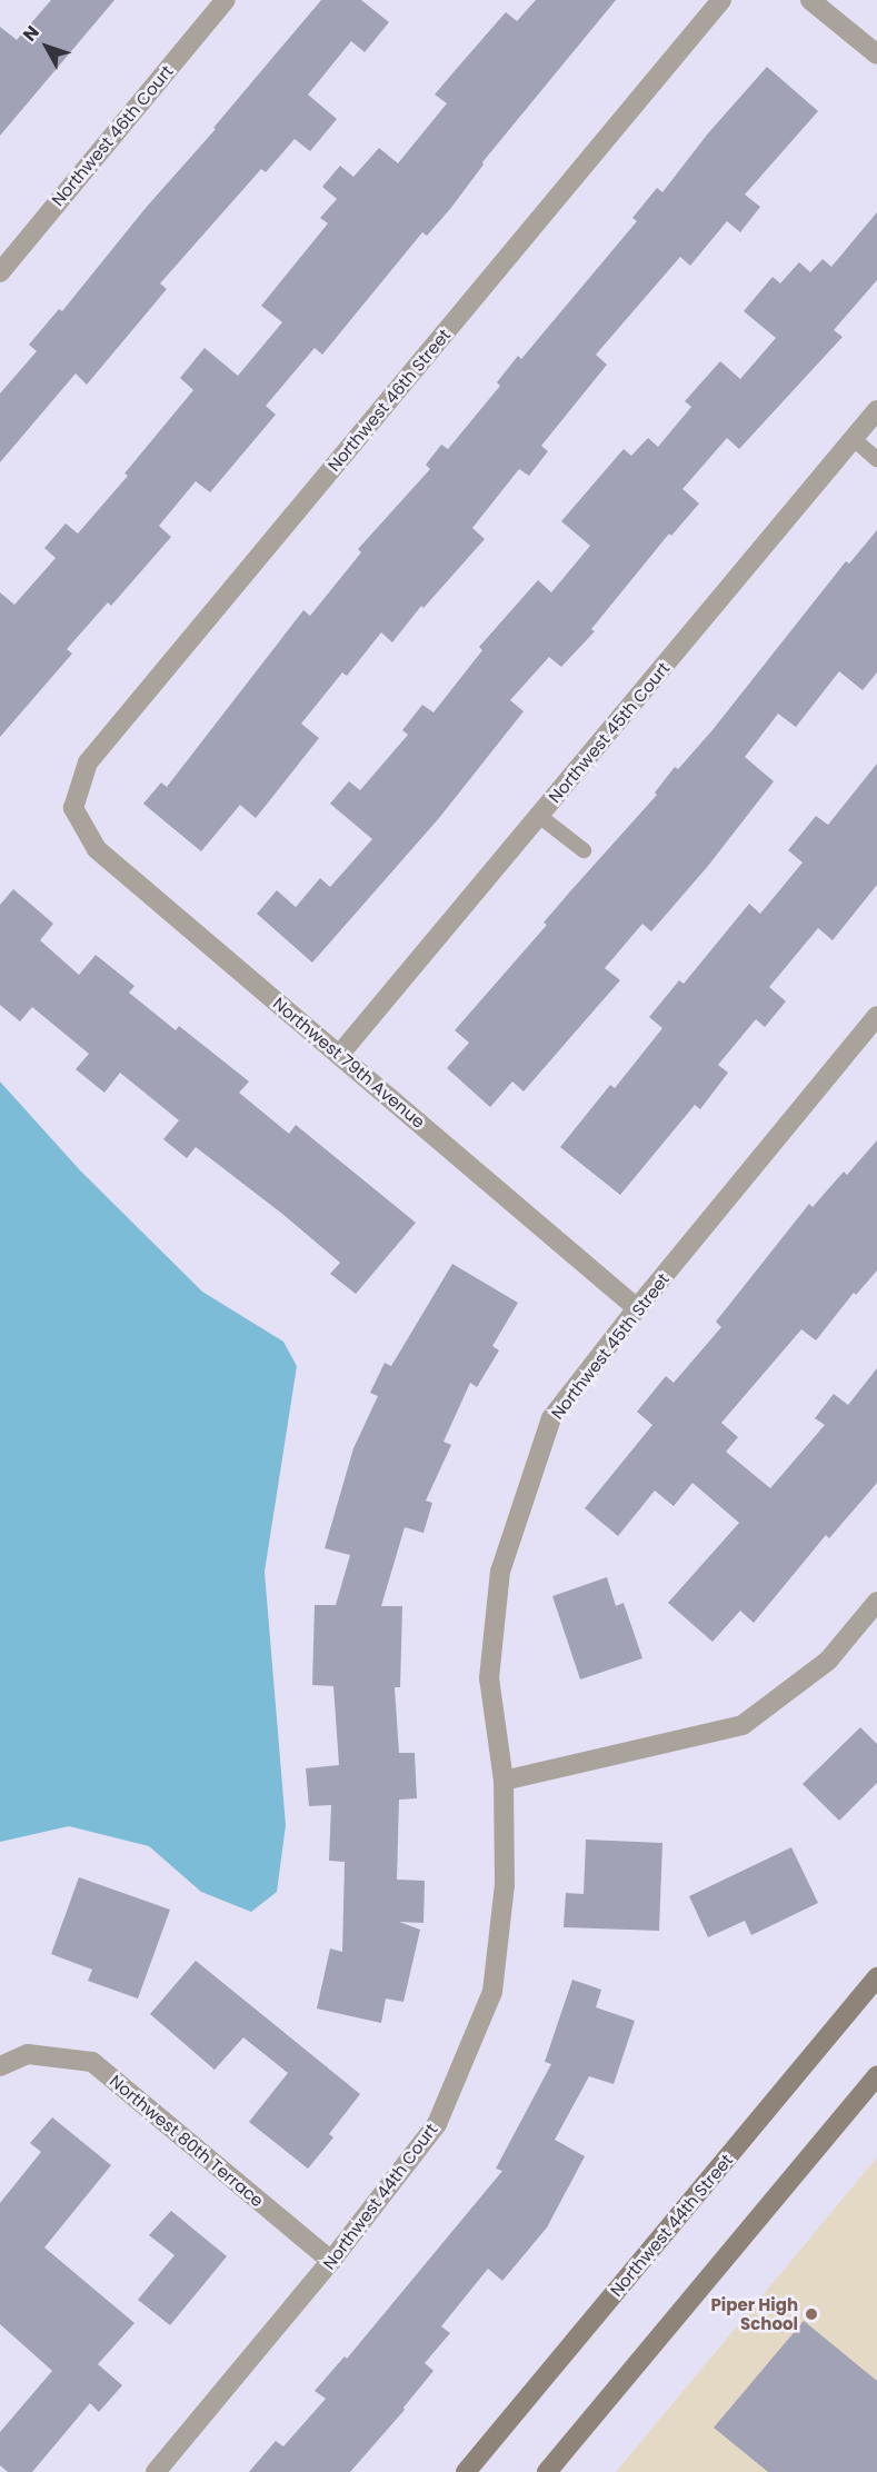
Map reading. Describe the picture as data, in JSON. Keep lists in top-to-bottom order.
{
  "streets": {
    "street": [
      "Northwest 46th Court",
      "Northwest 46th Street",
      "Northwest 45th Court",
      "Northwest 79th Avenue",
      "Northwest 45th Street",
      "Northwest 80th Terrace",
      "Northwest 44th Court",
      "Northwest 44th Street"
    ]
  },
  "crossings": [
    ["Northwest 46th Street", "Northwest 79th Avenue"],
    ["Northwest 45th Court", "Northwest 79th Avenue"],
    ["Northwest 79th Avenue", "Northwest 45th Street"],
    ["Northwest 45th Street", "Northwest 44th Court"],
    ["Northwest 80th Terrace", "Northwest 44th Court"]
  ],
  "places": ["Piper High School"],
  "north": "top left"
}
